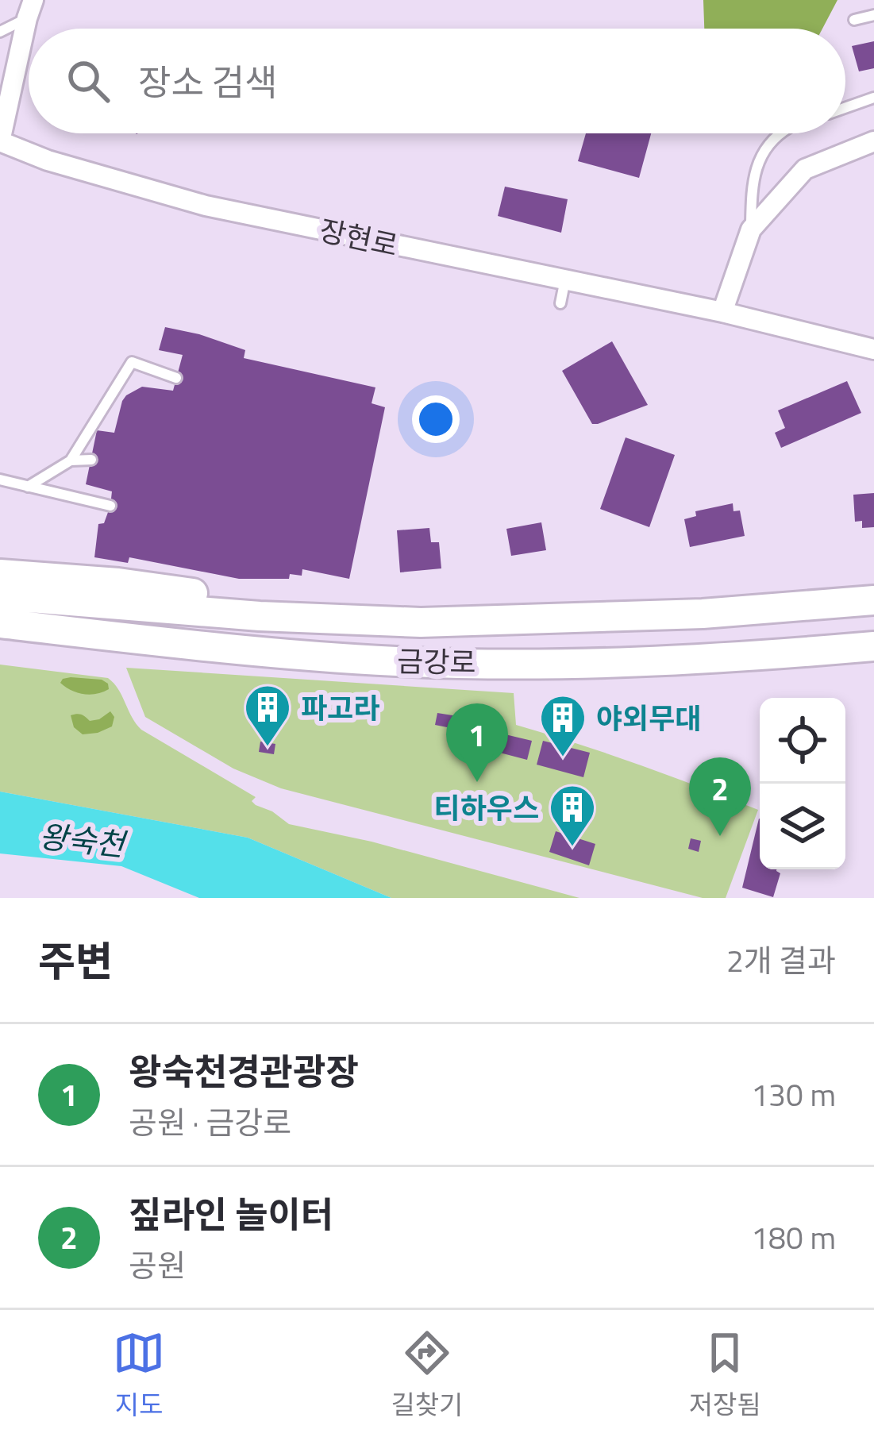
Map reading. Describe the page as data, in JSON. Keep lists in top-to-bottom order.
{
  "streets": {
    "main road": ["금강로"],
    "street": ["장현로"]
  },
  "water": ["왕숙천"],
  "places": {
    "building": ["파고라", "야외무대", "티하우스"]
  },
  "page": {
    "search": "장소 검색",
    "pins": ["1", "2"],
    "heading": ["주변", "2개 결과"],
    "list": [
      {
        "mark": "1",
        "name": "왕숙천경관광장",
        "note": "공원 · 금강로",
        "value": "130 m"
      },
      {
        "mark": "2",
        "name": "짚라인 놀이터",
        "note": "공원",
        "value": "180 m"
      }
    ],
    "nav": ["지도", "길찾기", "저장됨"]
  }
}
